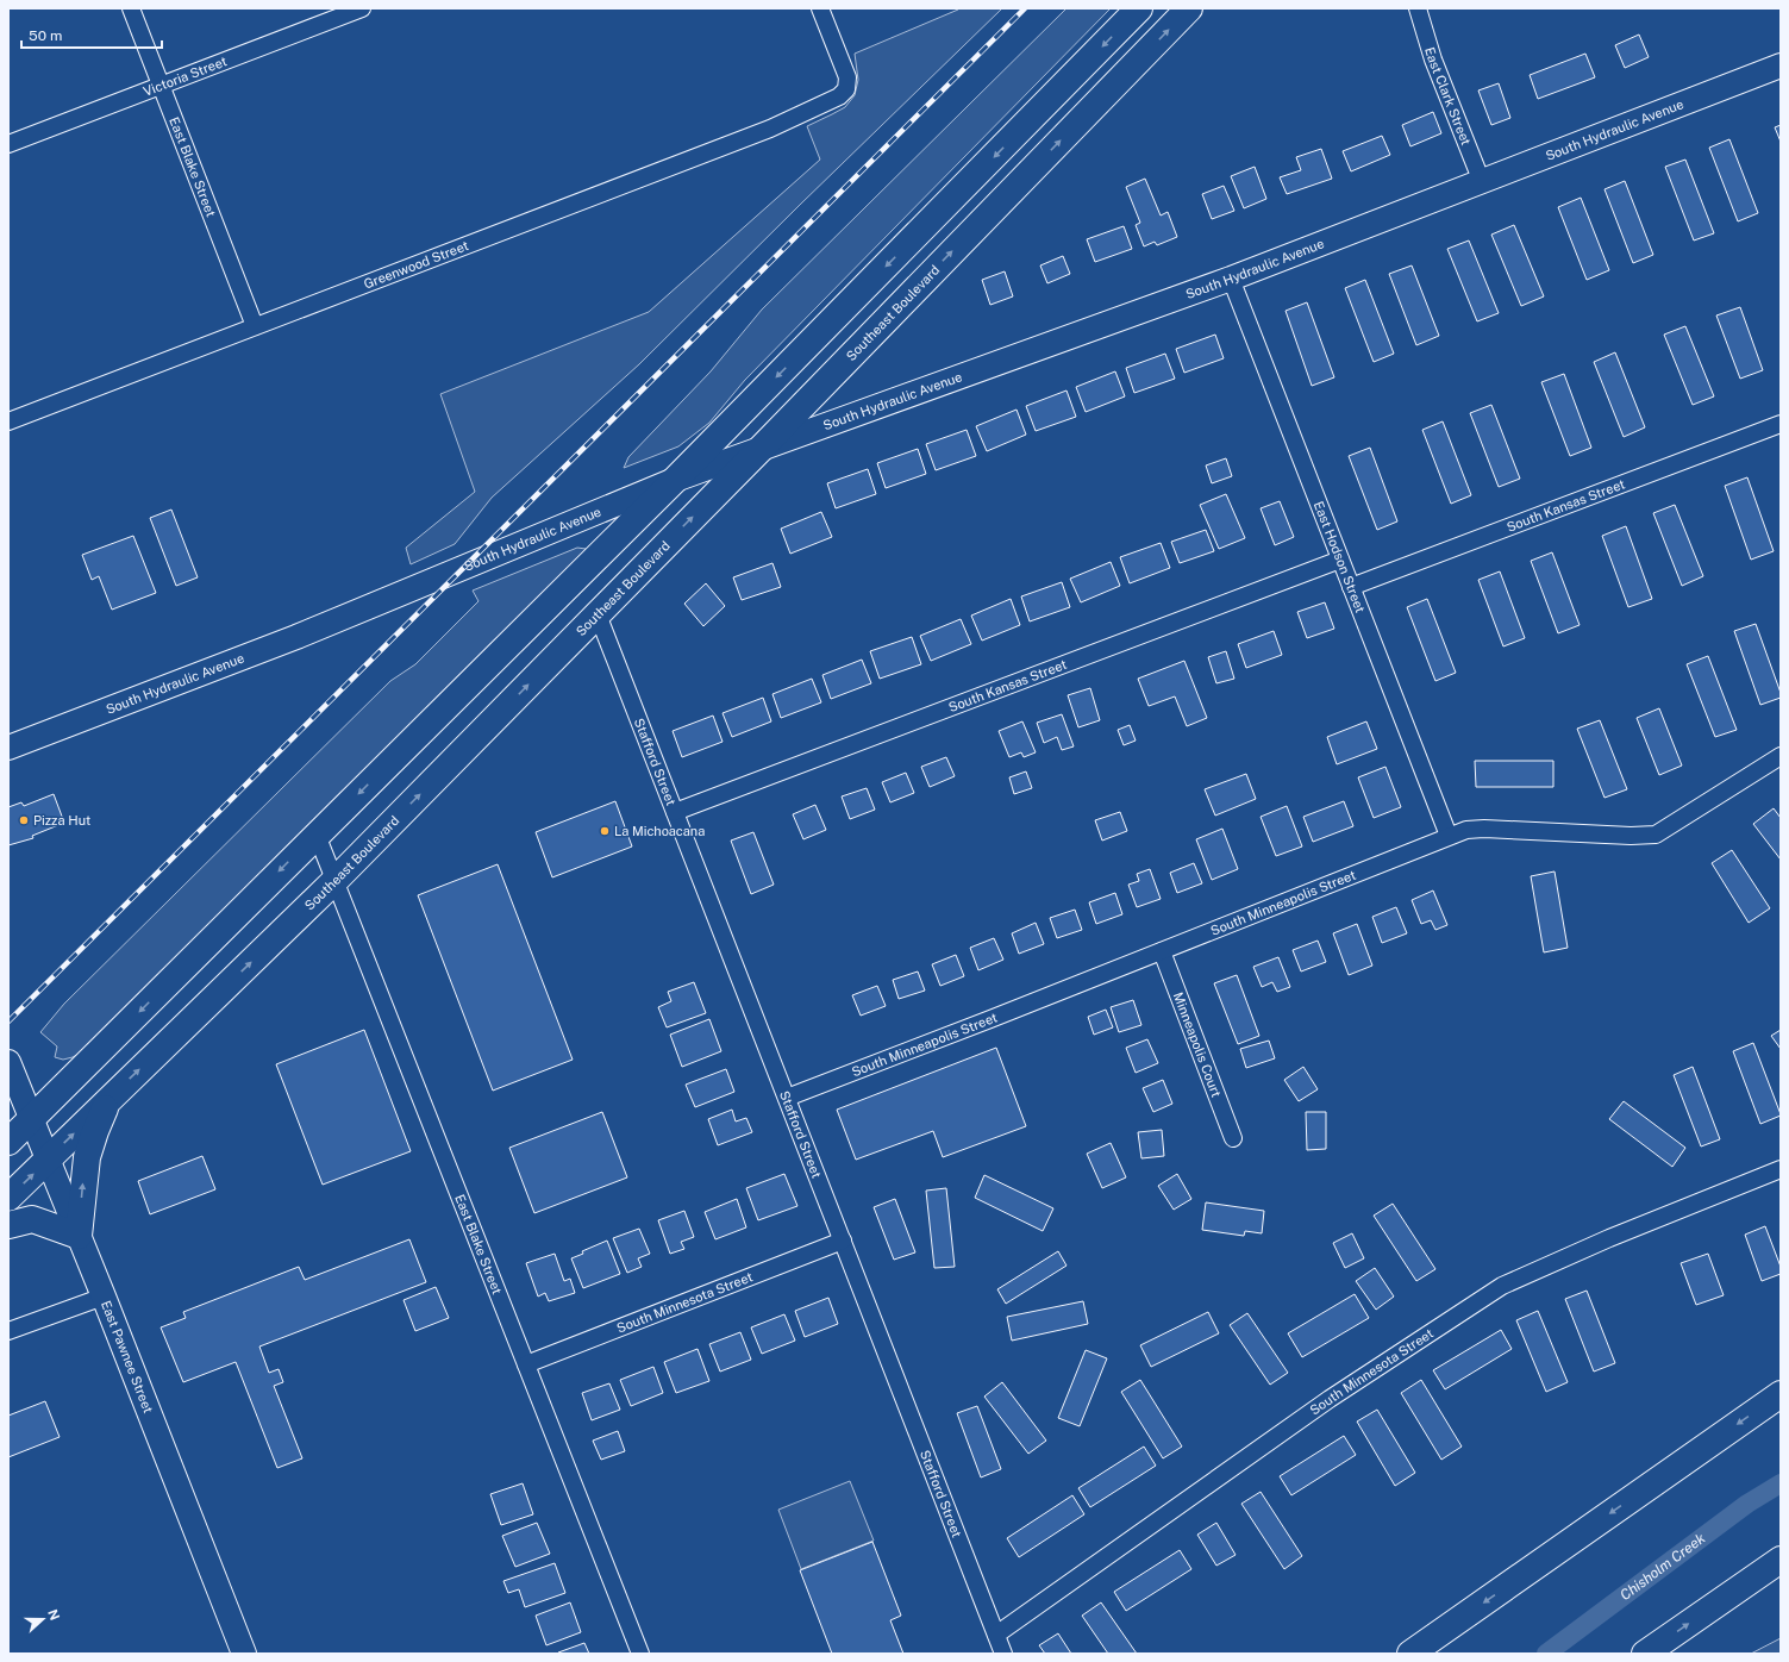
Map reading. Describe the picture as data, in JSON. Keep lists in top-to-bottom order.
{
  "streets": {
    "main road": ["Southeast Boulevard"],
    "street": [
      "Victoria Street",
      "East Clark Street",
      "South Hydraulic Avenue",
      "East Blake Street",
      "Greenwood Street",
      "South Kansas Street",
      "East Hodson Street",
      "Stafford Street",
      "South Minneapolis Street",
      "Minneapolis Court",
      "South Minnesota Street",
      "East Pawnee Street"
    ]
  },
  "crossings": [
    ["Victoria Street", "East Blake Street"],
    ["East Clark Street", "South Hydraulic Avenue"],
    ["South Hydraulic Avenue", "Southeast Boulevard"],
    ["South Hydraulic Avenue", "East Hodson Street"],
    ["East Blake Street", "Greenwood Street"],
    ["East Blake Street", "Southeast Boulevard"],
    ["East Blake Street", "South Minnesota Street"],
    ["Southeast Boulevard", "Stafford Street"],
    ["Southeast Boulevard", "East Pawnee Street"],
    ["South Kansas Street", "East Hodson Street"],
    ["South Kansas Street", "Stafford Street"],
    ["East Hodson Street", "South Minneapolis Street"],
    ["Stafford Street", "South Minneapolis Street"],
    ["Stafford Street", "South Minnesota Street"],
    ["South Minneapolis Street", "Minneapolis Court"]
  ],
  "water": ["Chisholm Creek"],
  "places": ["Pizza Hut", "La Michoacana"],
  "scale_bar": "50 m",
  "north": "right"
}
